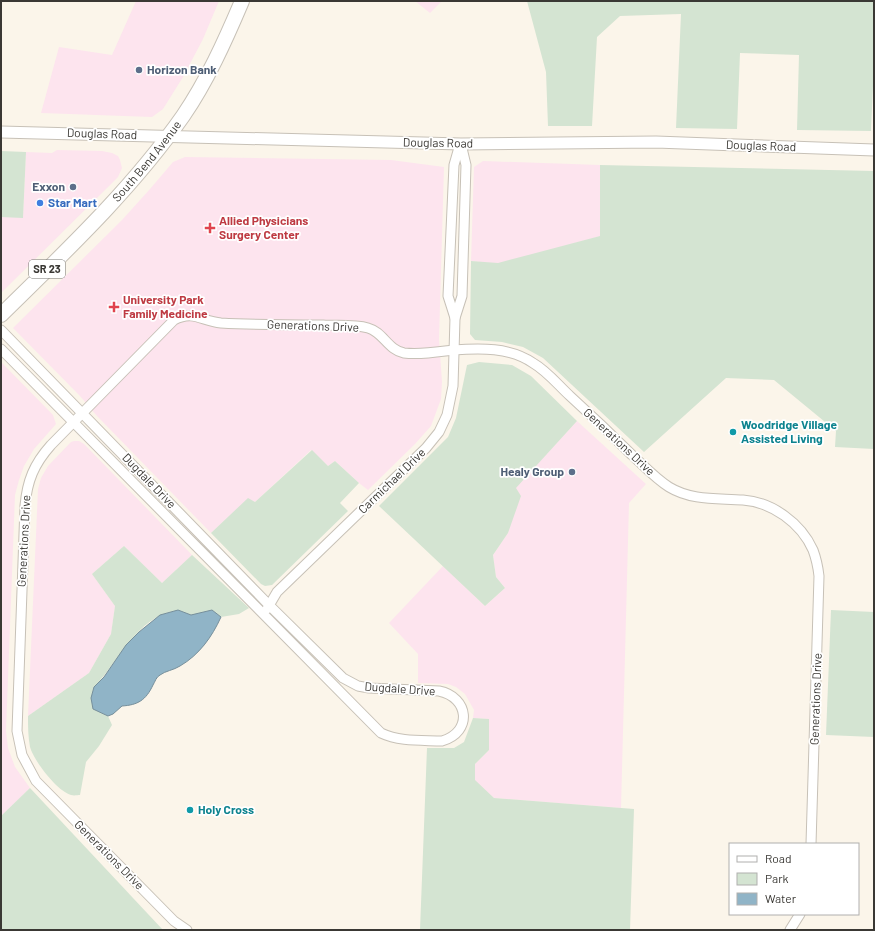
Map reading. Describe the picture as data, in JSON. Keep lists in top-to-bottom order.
{
  "streets": {
    "main road": ["South Bend Avenue", "SR 23"],
    "street": [
      "Douglas Road",
      "Generations Drive",
      "Dugdale Drive",
      "Carmichael Drive"
    ]
  },
  "crossings": [
    ["Douglas Road", "South Bend Avenue"],
    ["Douglas Road", "Carmichael Drive"],
    ["Generations Drive", "Dugdale Drive"],
    ["Generations Drive", "Carmichael Drive"],
    ["Dugdale Drive", "Carmichael Drive"]
  ],
  "places": {
    "other": [
      "Horizon Bank",
      "Exxon",
      "Star Mart",
      "Woodridge Village Assisted Living",
      "Healy Group",
      "Holy Cross"
    ],
    "health": ["Allied Physicians Surgery Center", "University Park Family Medicine"]
  },
  "legend": ["Road", "Park", "Water"]
}
